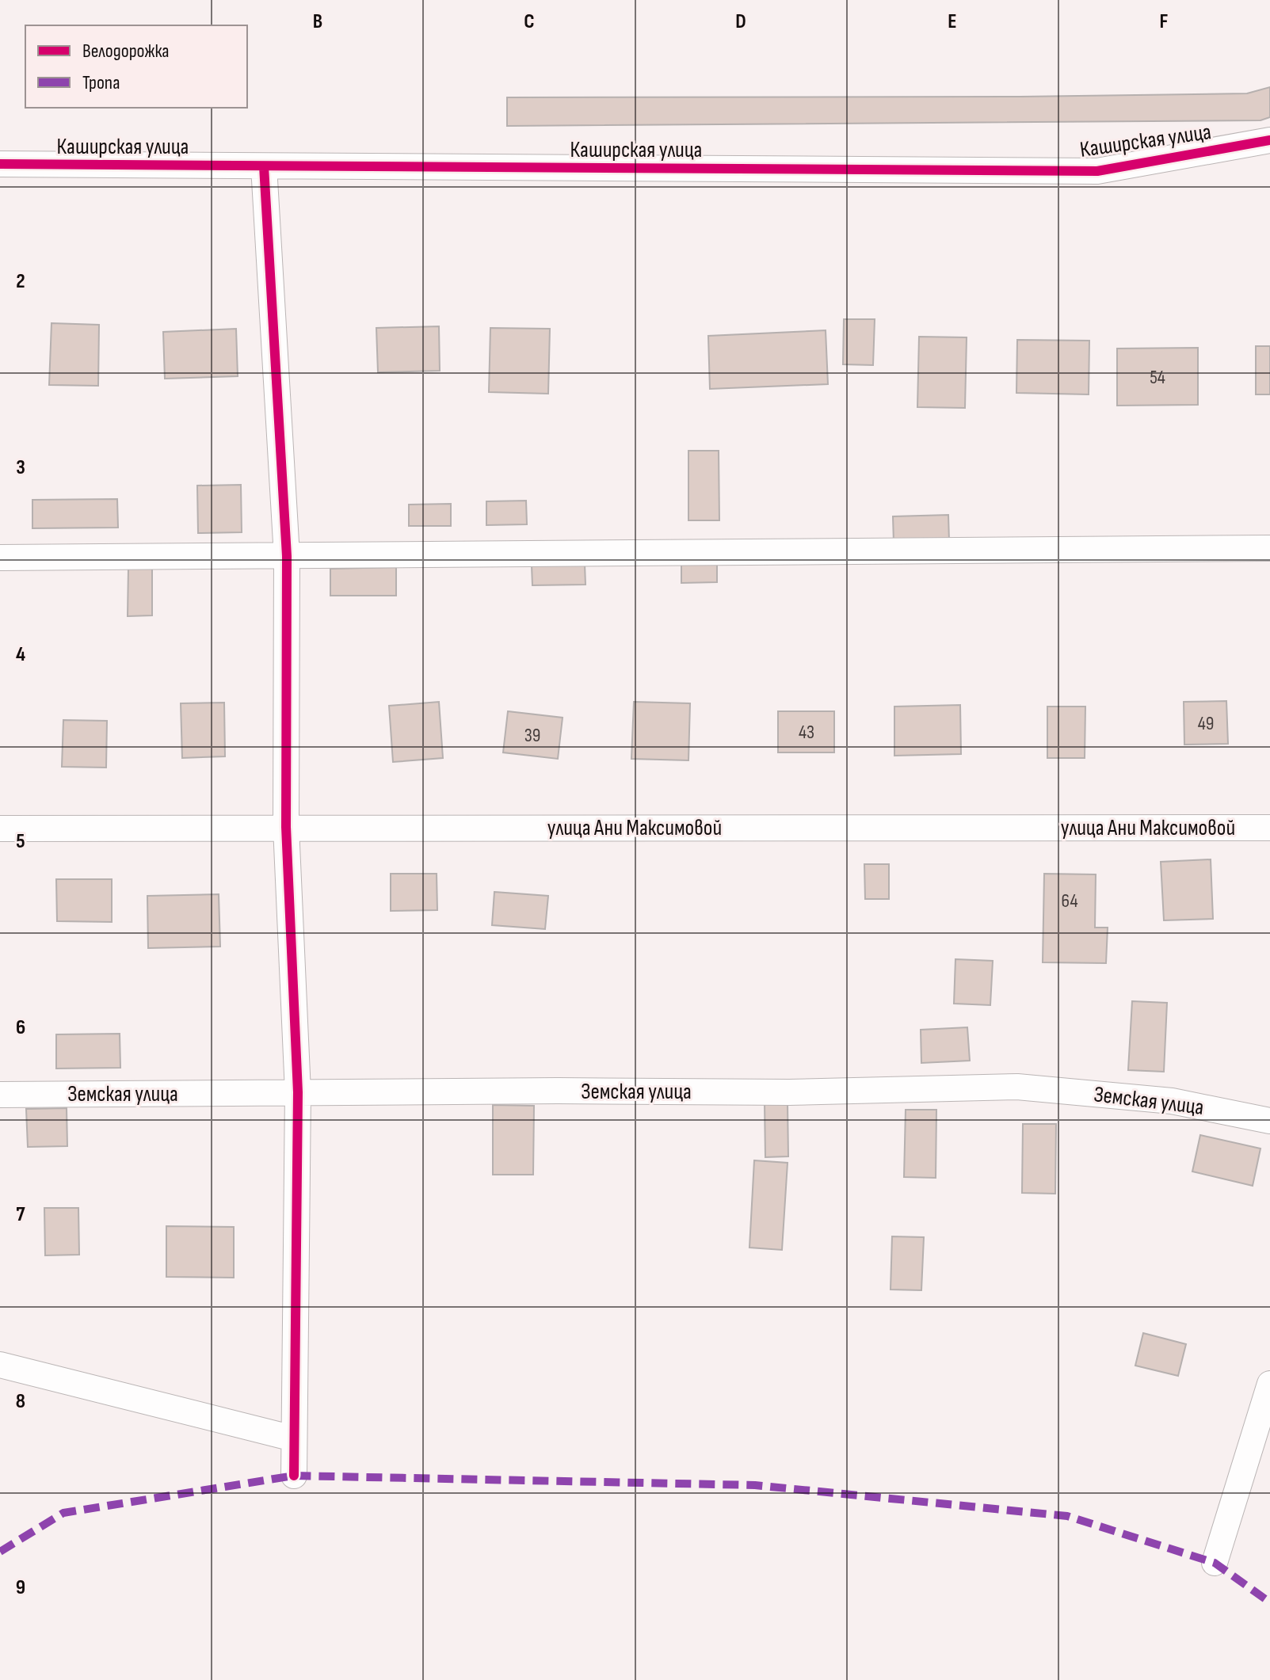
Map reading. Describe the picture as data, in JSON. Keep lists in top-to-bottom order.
{
  "streets": {
    "street": ["Каширская улица", "улица Ани Максимовой", "Земская улица"]
  },
  "house_numbers": [
    "54",
    "49",
    "43",
    "39",
    "64"
  ],
  "legend": ["Велодорожка", "Тропа"],
  "grid": {
    "columns": [
      "B",
      "C",
      "D",
      "E",
      "F"
    ],
    "rows": [
      "2",
      "3",
      "4",
      "5",
      "6",
      "7",
      "8",
      "9"
    ]
  }
}
